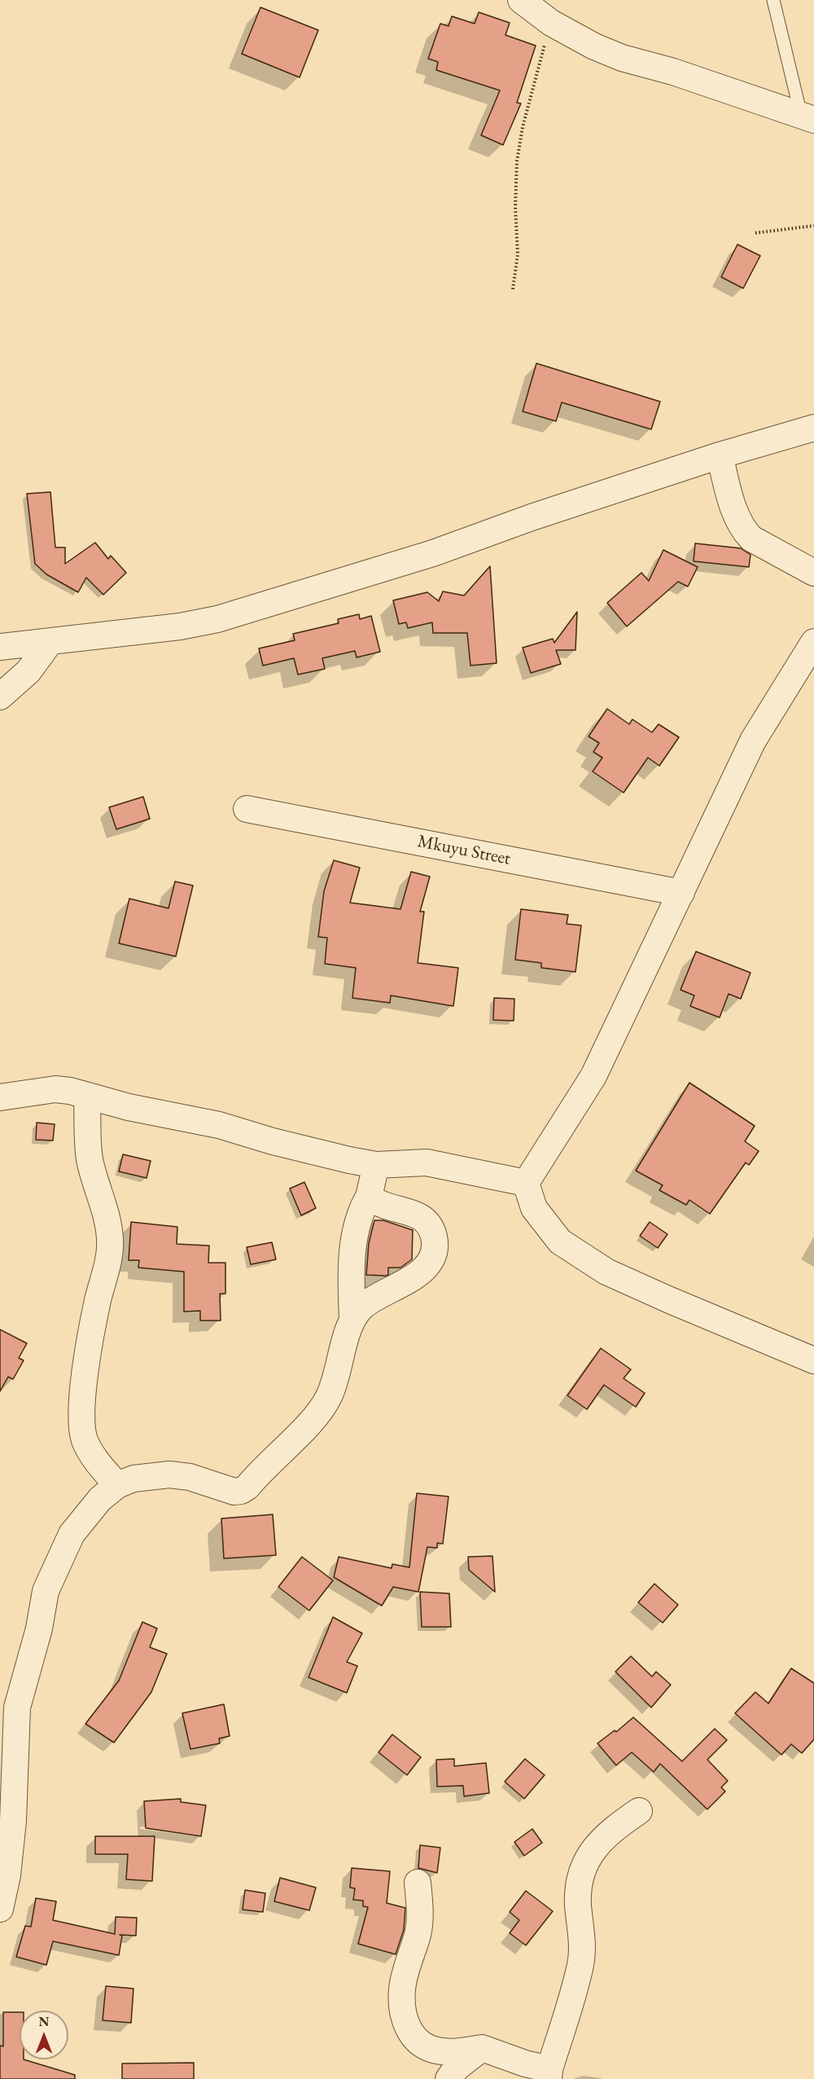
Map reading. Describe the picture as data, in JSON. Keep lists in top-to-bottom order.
{
  "streets": {
    "street": ["Mkuyu Street"]
  },
  "north": "top"
}
